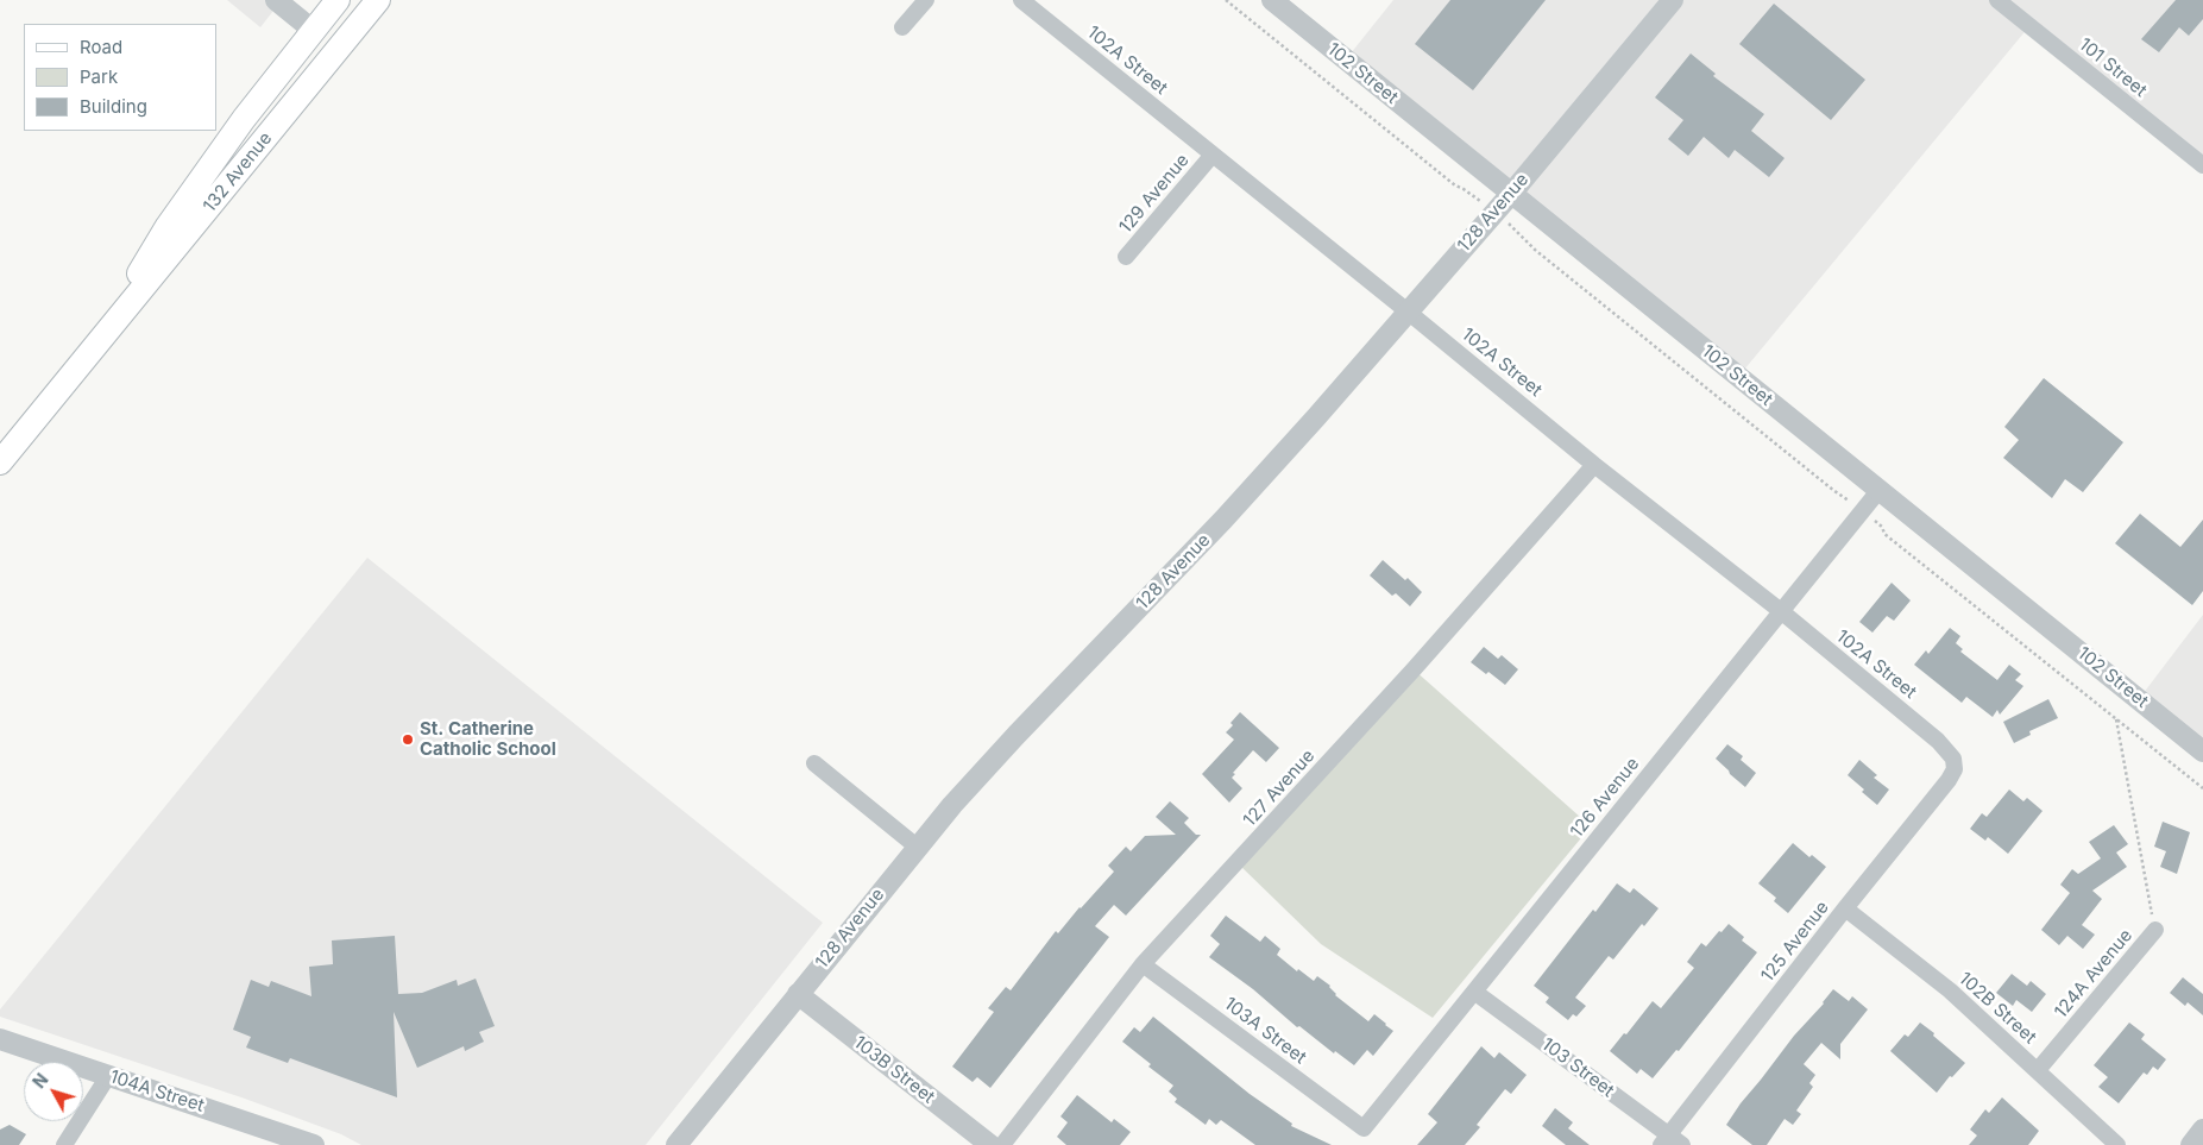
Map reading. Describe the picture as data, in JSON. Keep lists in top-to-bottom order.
{
  "streets": {
    "main road": ["132 Avenue"],
    "street": [
      "102A Street",
      "101 Street",
      "102 Street",
      "129 Avenue",
      "128 Avenue",
      "127 Avenue",
      "126 Avenue",
      "125 Avenue",
      "124A Avenue",
      "102B Street",
      "103A Street",
      "103 Street",
      "103B Street",
      "104A Street"
    ]
  },
  "crossings": [
    ["102A Street", "129 Avenue"],
    ["102A Street", "128 Avenue"],
    ["102A Street", "127 Avenue"],
    ["102A Street", "126 Avenue"],
    ["102A Street", "125 Avenue"],
    ["102 Street", "128 Avenue"],
    ["102 Street", "126 Avenue"],
    ["128 Avenue", "103B Street"],
    ["127 Avenue", "103A Street"],
    ["126 Avenue", "103A Street"],
    ["126 Avenue", "103 Street"],
    ["125 Avenue", "102B Street"],
    ["125 Avenue", "103 Street"],
    ["124A Avenue", "102B Street"]
  ],
  "places": ["St. Catherine Catholic School"],
  "legend": ["Road", "Park", "Building"],
  "north": "top left"
}
